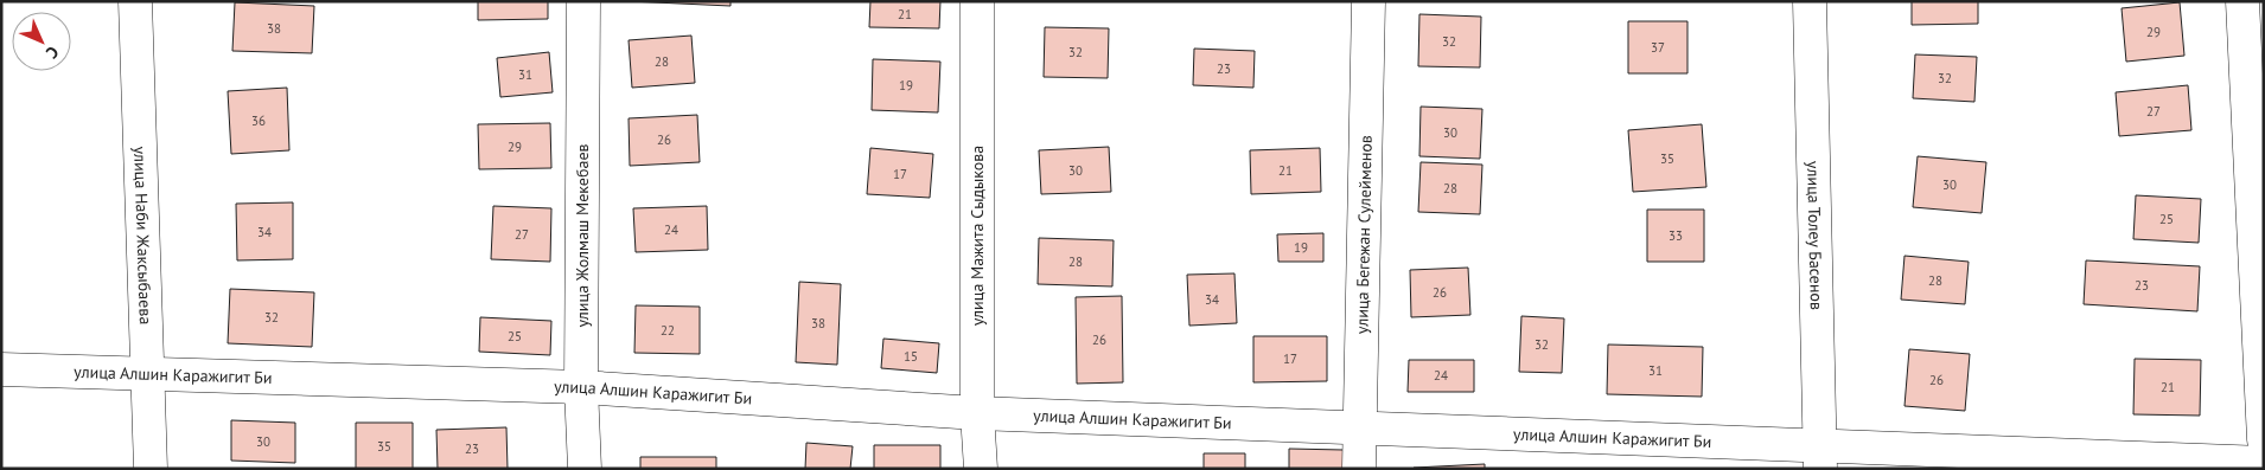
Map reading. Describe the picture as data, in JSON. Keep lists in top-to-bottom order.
{
  "streets": {
    "street": [
      "улица Наби Жаксыбаева",
      "улица Бегежан Сулейменов",
      "улица Толеу Басенов",
      "улица Жолмаш Мекебаев",
      "улица Мажита Сыдыкова",
      "улица Алшин Каражигит Би"
    ]
  },
  "crossings": [
    ["улица Наби Жаксыбаева", "улица Алшин Каражигит Би"],
    ["улица Бегежан Сулейменов", "улица Алшин Каражигит Би"],
    ["улица Толеу Басенов", "улица Алшин Каражигит Би"],
    ["улица Жолмаш Мекебаев", "улица Алшин Каражигит Би"],
    ["улица Мажита Сыдыкова", "улица Алшин Каражигит Би"]
  ],
  "house_numbers": [
    "21",
    "38",
    "29",
    "32",
    "37",
    "32",
    "28",
    "23",
    "31",
    "32",
    "19",
    "27",
    "36",
    "30",
    "26",
    "29",
    "35",
    "30",
    "21",
    "17",
    "30",
    "28",
    "25",
    "24",
    "34",
    "27",
    "33",
    "19",
    "28",
    "28",
    "23",
    "26",
    "34",
    "32",
    "38",
    "22",
    "25",
    "26",
    "32",
    "15",
    "17",
    "31",
    "24",
    "26",
    "21",
    "30",
    "35",
    "23"
  ],
  "north": "bottom right"
}
